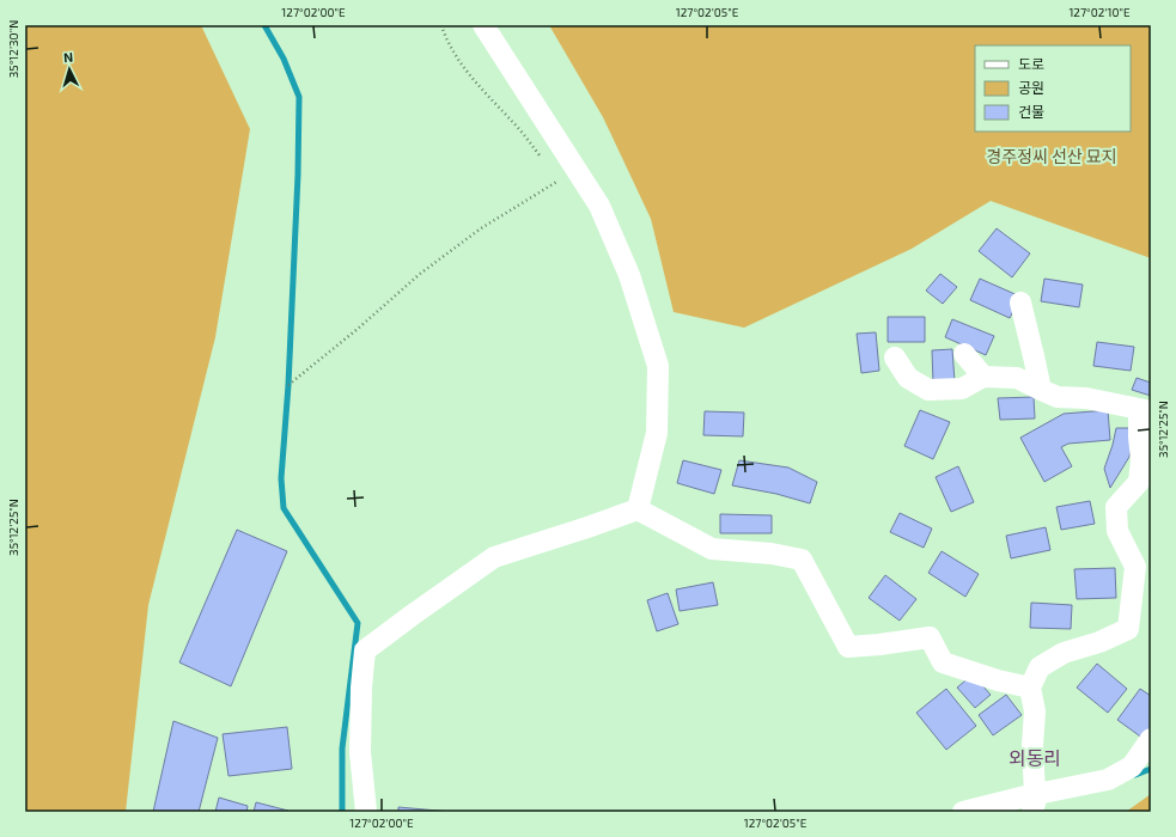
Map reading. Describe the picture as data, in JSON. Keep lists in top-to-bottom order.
{
  "districts": ["외동리"],
  "parks": ["경주정씨 선산 묘지"],
  "legend": ["도로", "공원", "건물"],
  "north": "top",
  "coordinates": [
    "127°02'00\"E",
    "127°02'05\"E",
    "127°02'10\"E",
    "35°12'30\"N",
    "35°12'25\"N"
  ]
}
